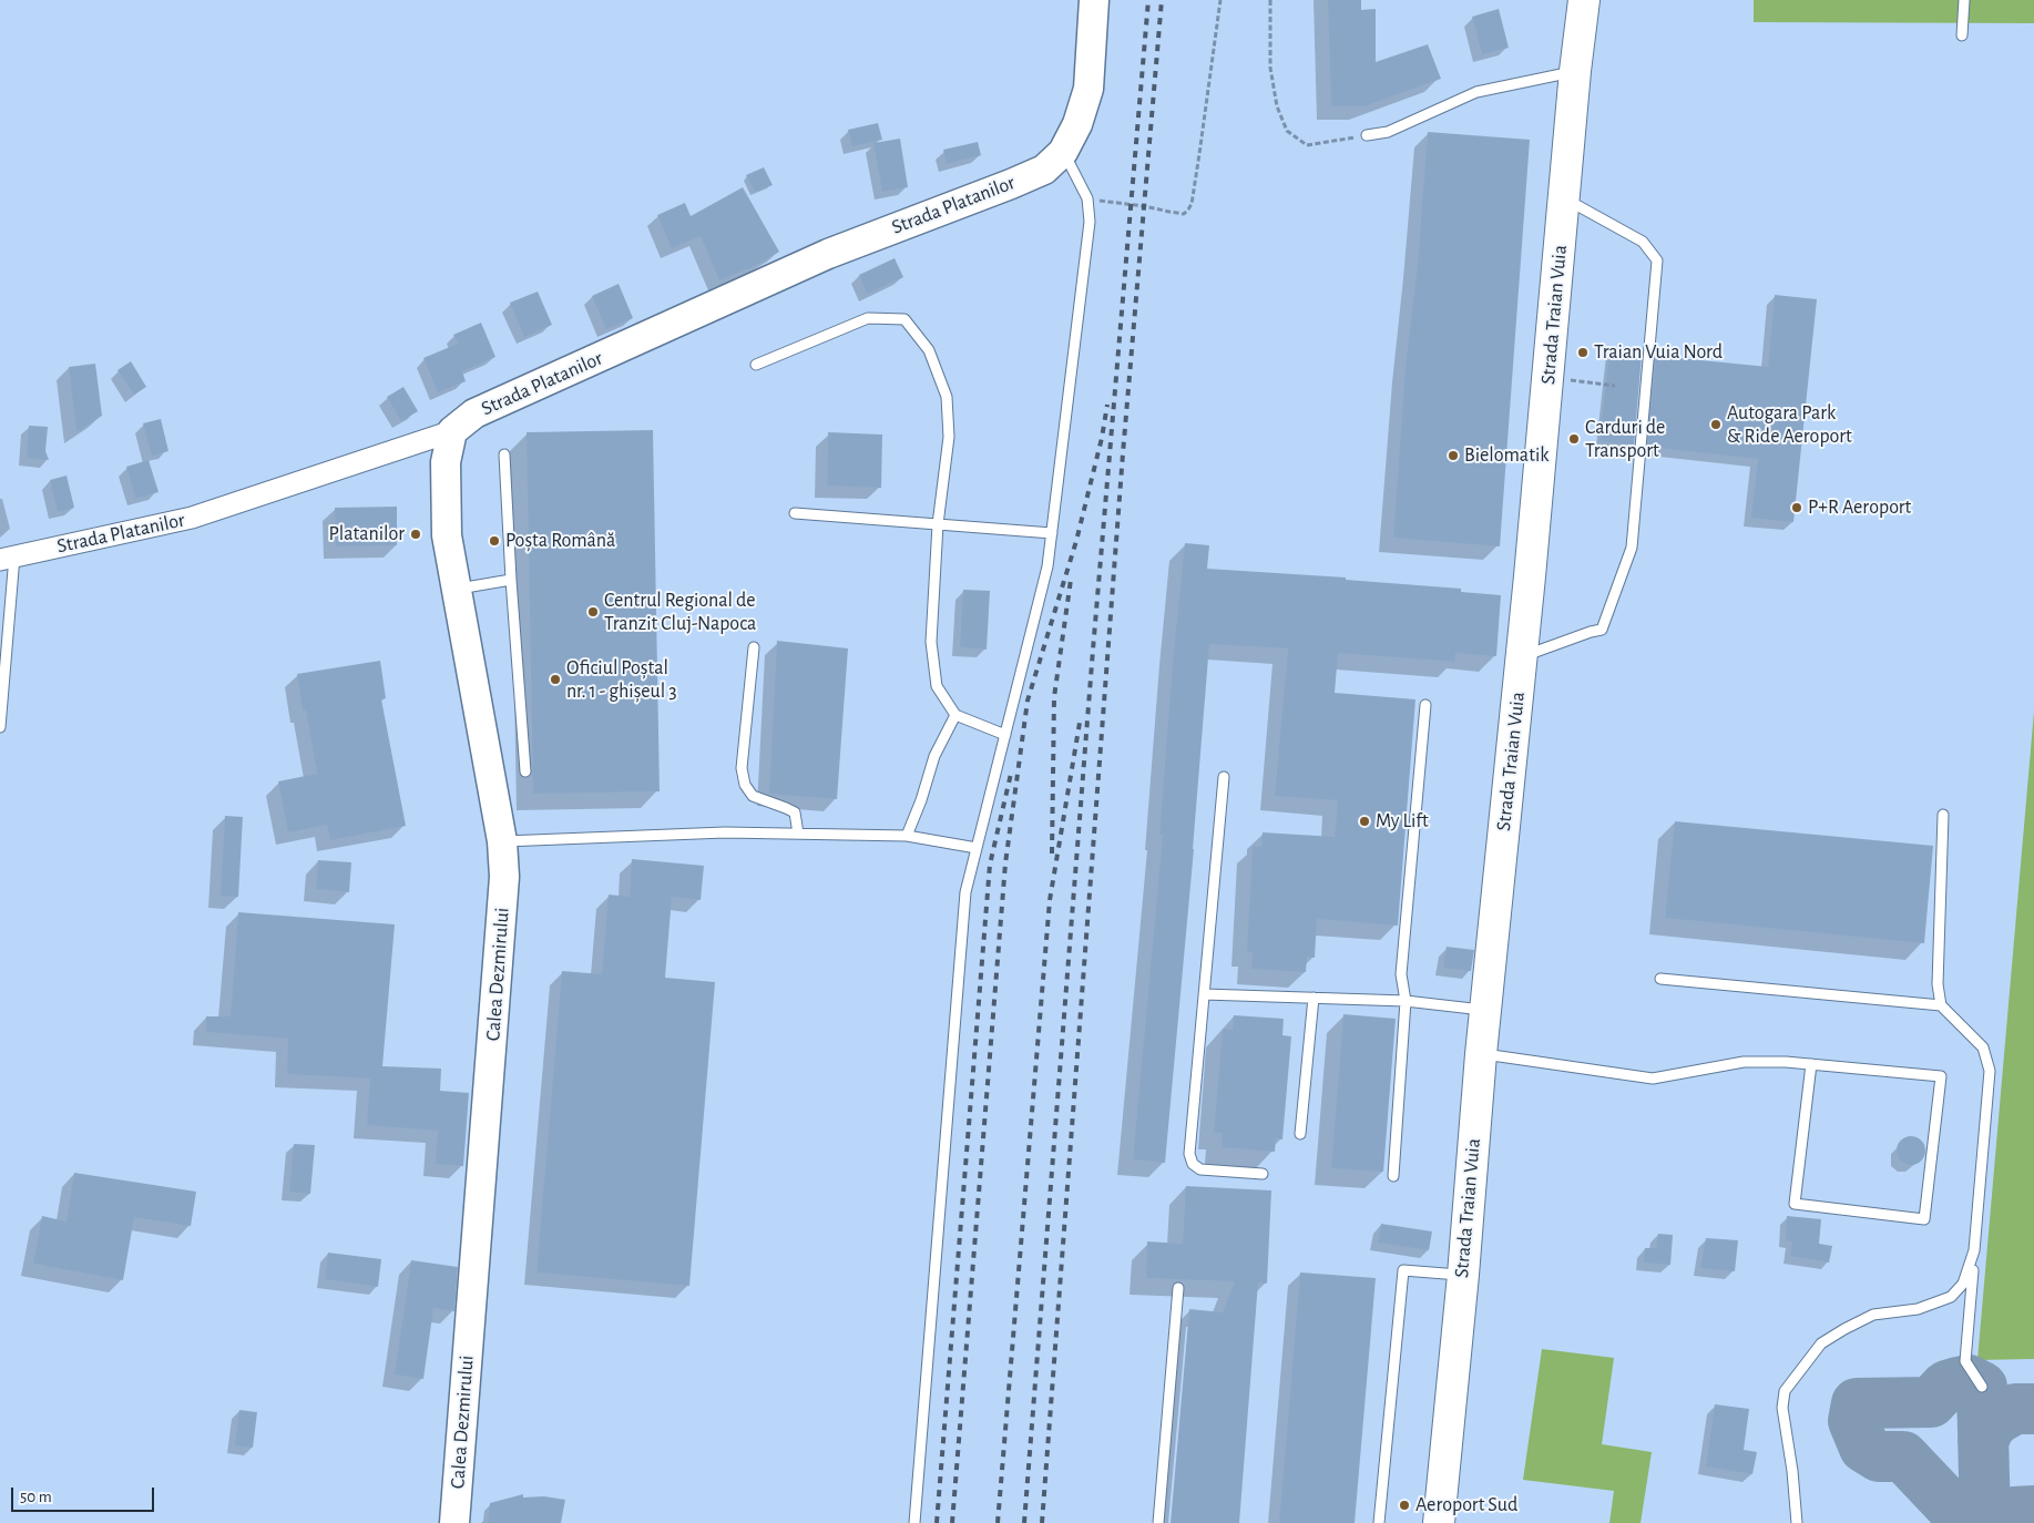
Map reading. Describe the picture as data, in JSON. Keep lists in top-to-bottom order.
{
  "streets": {
    "main road": ["Strada Platanilor", "Strada Traian Vuia", "Calea Dezmirului"]
  },
  "crossings": [
    ["Strada Platanilor", "Calea Dezmirului"]
  ],
  "places": [
    "Traian Vuia Nord",
    "Autogara Park & Ride Aeroport",
    "Carduri de Transport",
    "Bielomatik",
    "P+R Aeroport",
    "Platanilor",
    "Poșta Română",
    "Centrul Regional de Tranzit Cluj-Napoca",
    "Oficiul Poștal nr. 1 - ghișeul 3",
    "My Lift",
    "Aeroport Sud"
  ],
  "scale_bar": "50 m"
}
